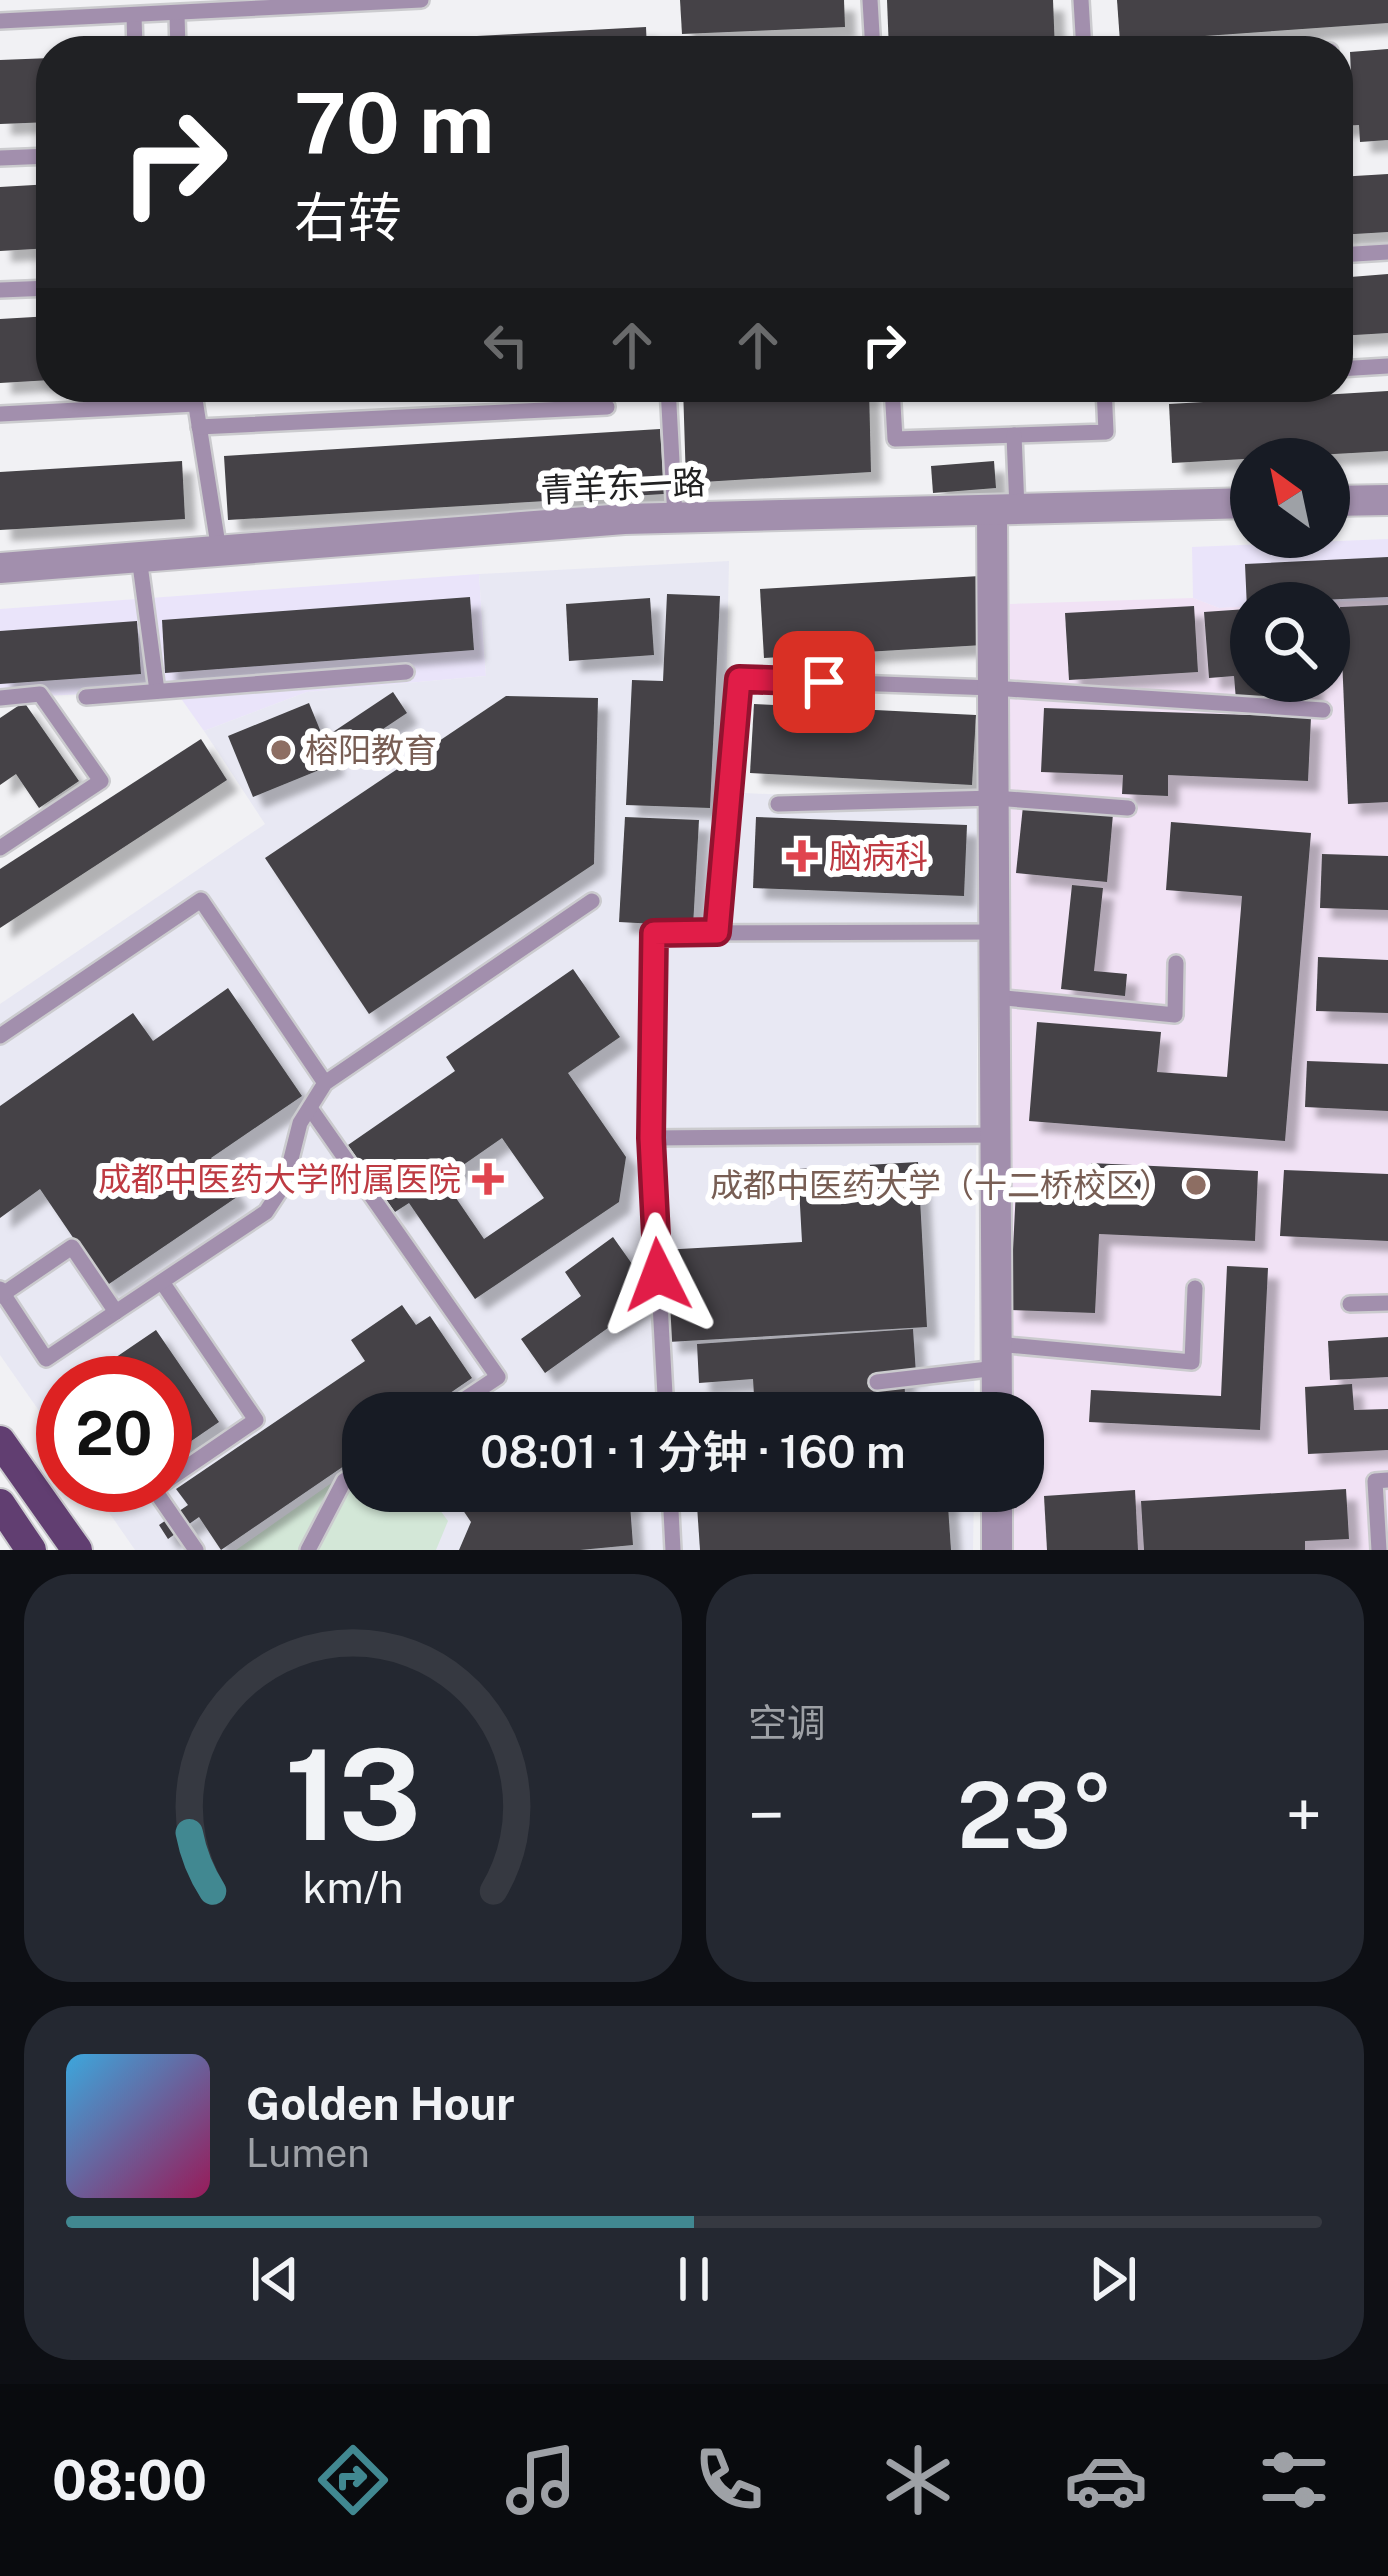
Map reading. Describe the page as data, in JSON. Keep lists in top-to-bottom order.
{
  "streets": {
    "street": ["青羊东一路"]
  },
  "places": {
    "other": ["榕阳教育", "成都中医药大学（十二桥校区）"],
    "health": ["脑病科", "成都中医药大学附属医院"]
  },
  "north": "top left",
  "page": {
    "turn": ["70 m", "右转"],
    "limit": "20",
    "trip": "08:01 · 1 分钟 · 160 m",
    "tile": "空调",
    "heat": ["−", "23°", "+"],
    "song": ["Golden Hour", "Lumen"],
    "tabs": "08:00",
    "gauge": ["13", "km/h"]
  }
}
